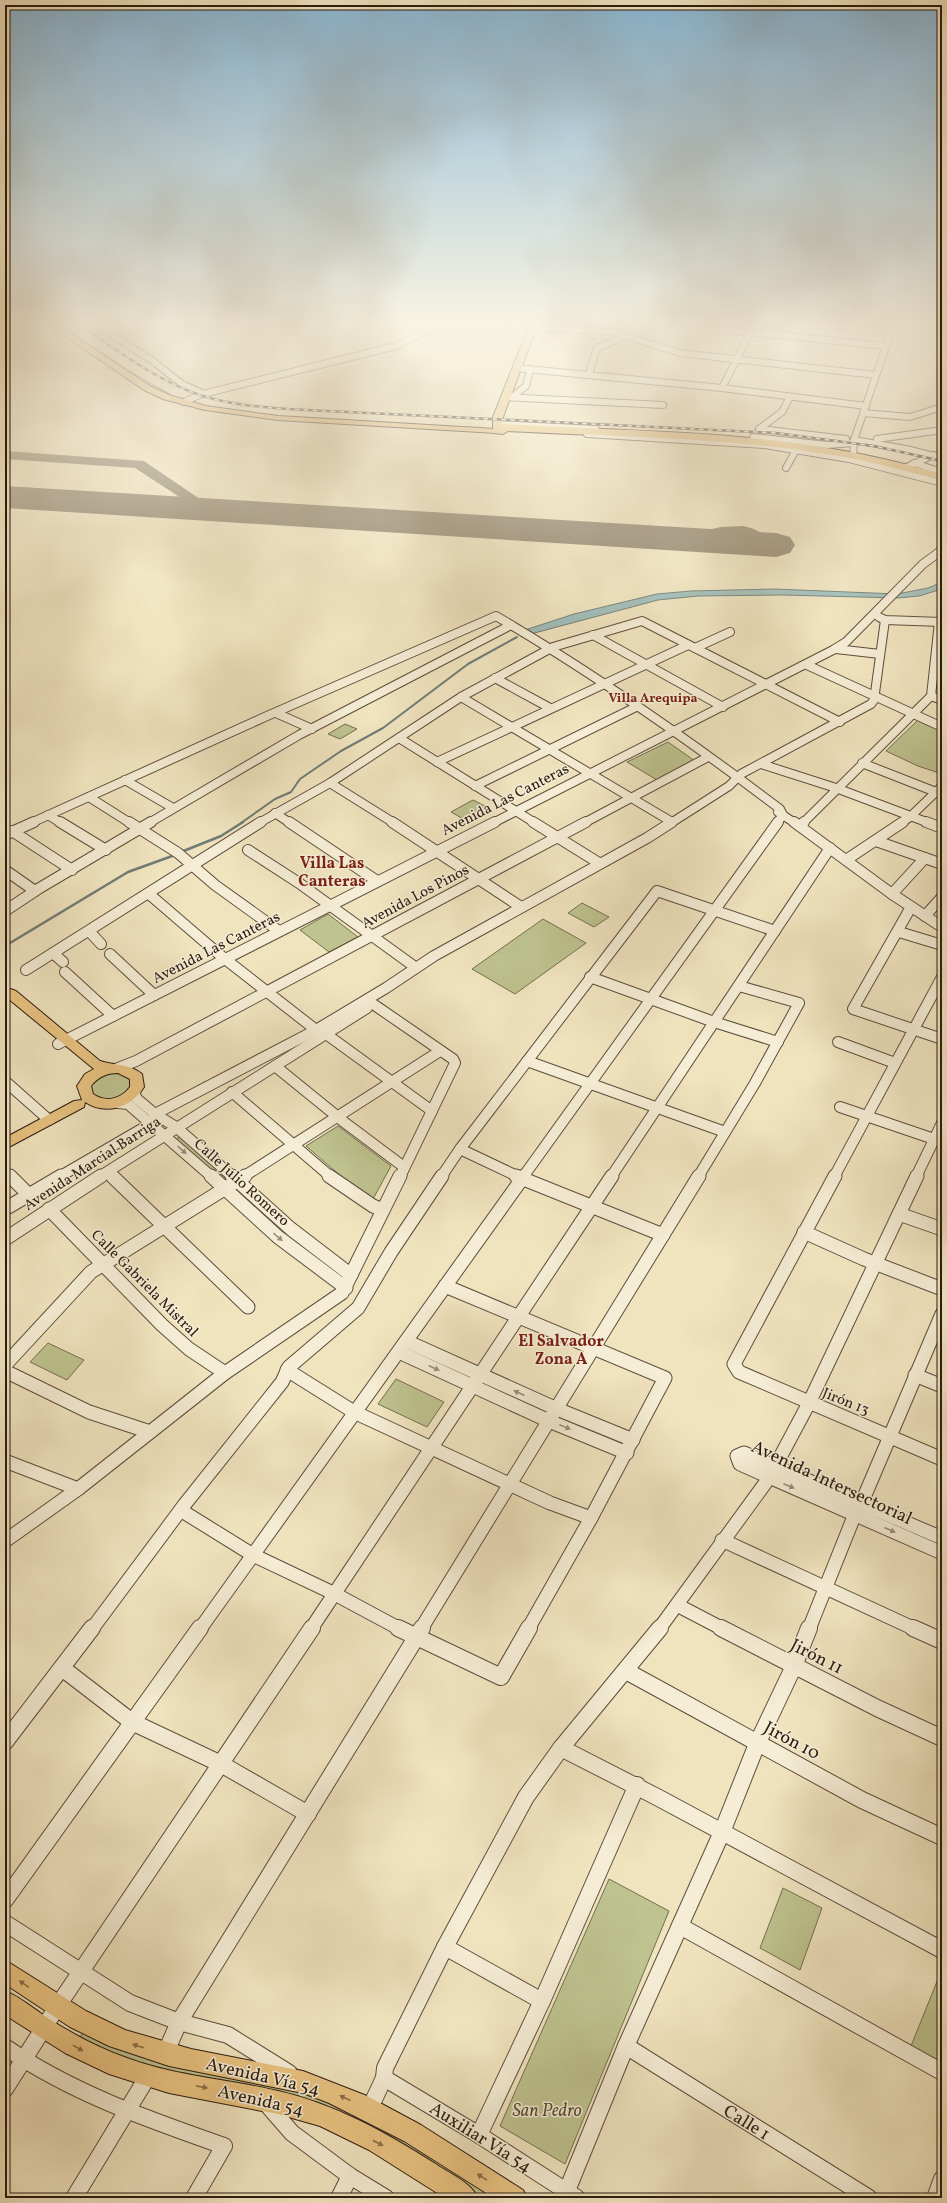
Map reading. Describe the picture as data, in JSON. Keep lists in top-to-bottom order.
{
  "streets": {
    "main road": ["Avenida Vía 54", "Avenida 54"],
    "street": [
      "Avenida Las Canteras",
      "Avenida Los Pinos",
      "Avenida Marcial Barriga",
      "Calle Julio Romero",
      "Calle Gabriela Mistral",
      "Jirón 13",
      "Avenida Intersectorial",
      "Jirón 11",
      "Jirón 10",
      "Calle 1",
      "Auxiliar Vía 54"
    ]
  },
  "crossings": [
    ["Avenida Marcial Barriga", "Calle Julio Romero"],
    ["Avenida Marcial Barriga", "Calle Gabriela Mistral"]
  ],
  "one_way": ["Avenida Vía 54", "Avenida 54"],
  "districts": ["Villa Arequipa", "Villa Las Canteras", "El Salvador Zona A"],
  "parks": ["San Pedro"]
}
